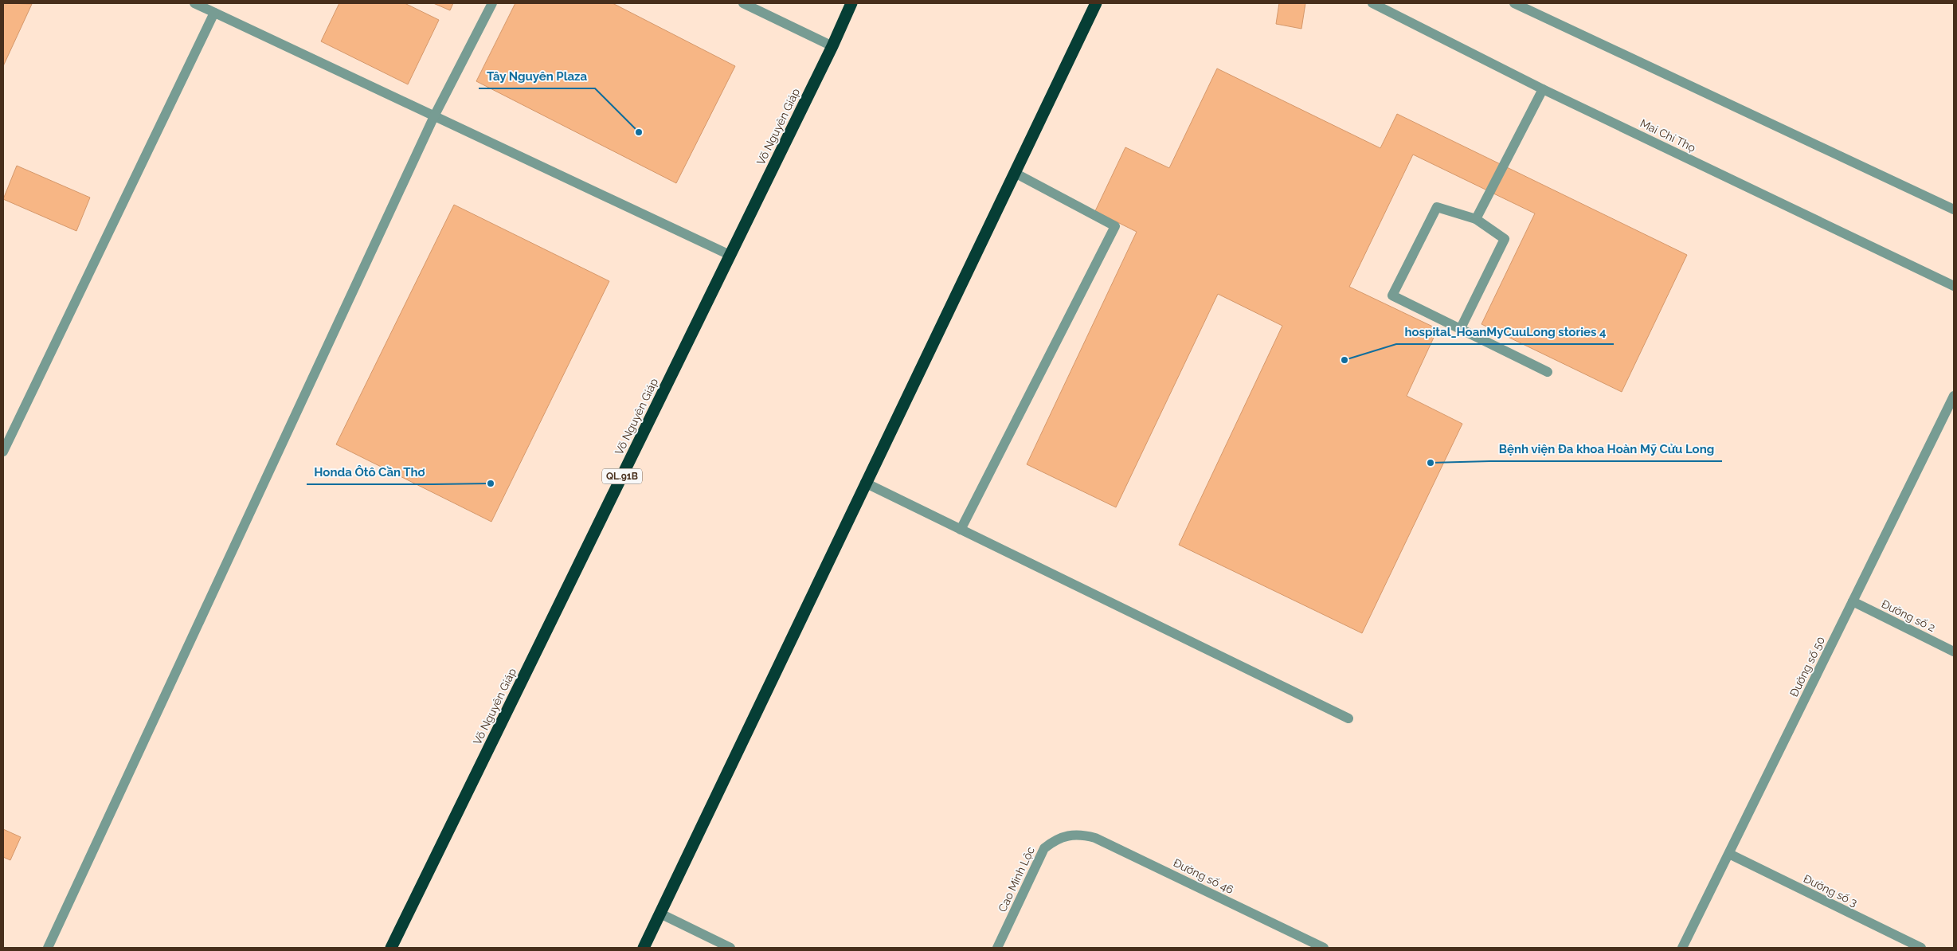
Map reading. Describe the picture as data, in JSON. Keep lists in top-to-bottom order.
{
  "streets": {
    "highway": ["Võ Nguyên Giáp", "QL.91B"],
    "street": [
      "Mai Chí Thọ",
      "Đường số 2",
      "Đường số 50",
      "Đường số 46",
      "Cao Minh Lộc",
      "Đường số 3"
    ]
  },
  "crossings": [
    ["Đường số 2", "Đường số 50"],
    ["Đường số 50", "Đường số 3"],
    ["Đường số 46", "Cao Minh Lộc"]
  ],
  "places": [
    "Tây Nguyên Plaza",
    "hospital_HoanMyCuuLong stories 4",
    "Bệnh viện Đa khoa Hoàn Mỹ Cửu Long",
    "Honda Ôtô Cần Thơ"
  ]
}
